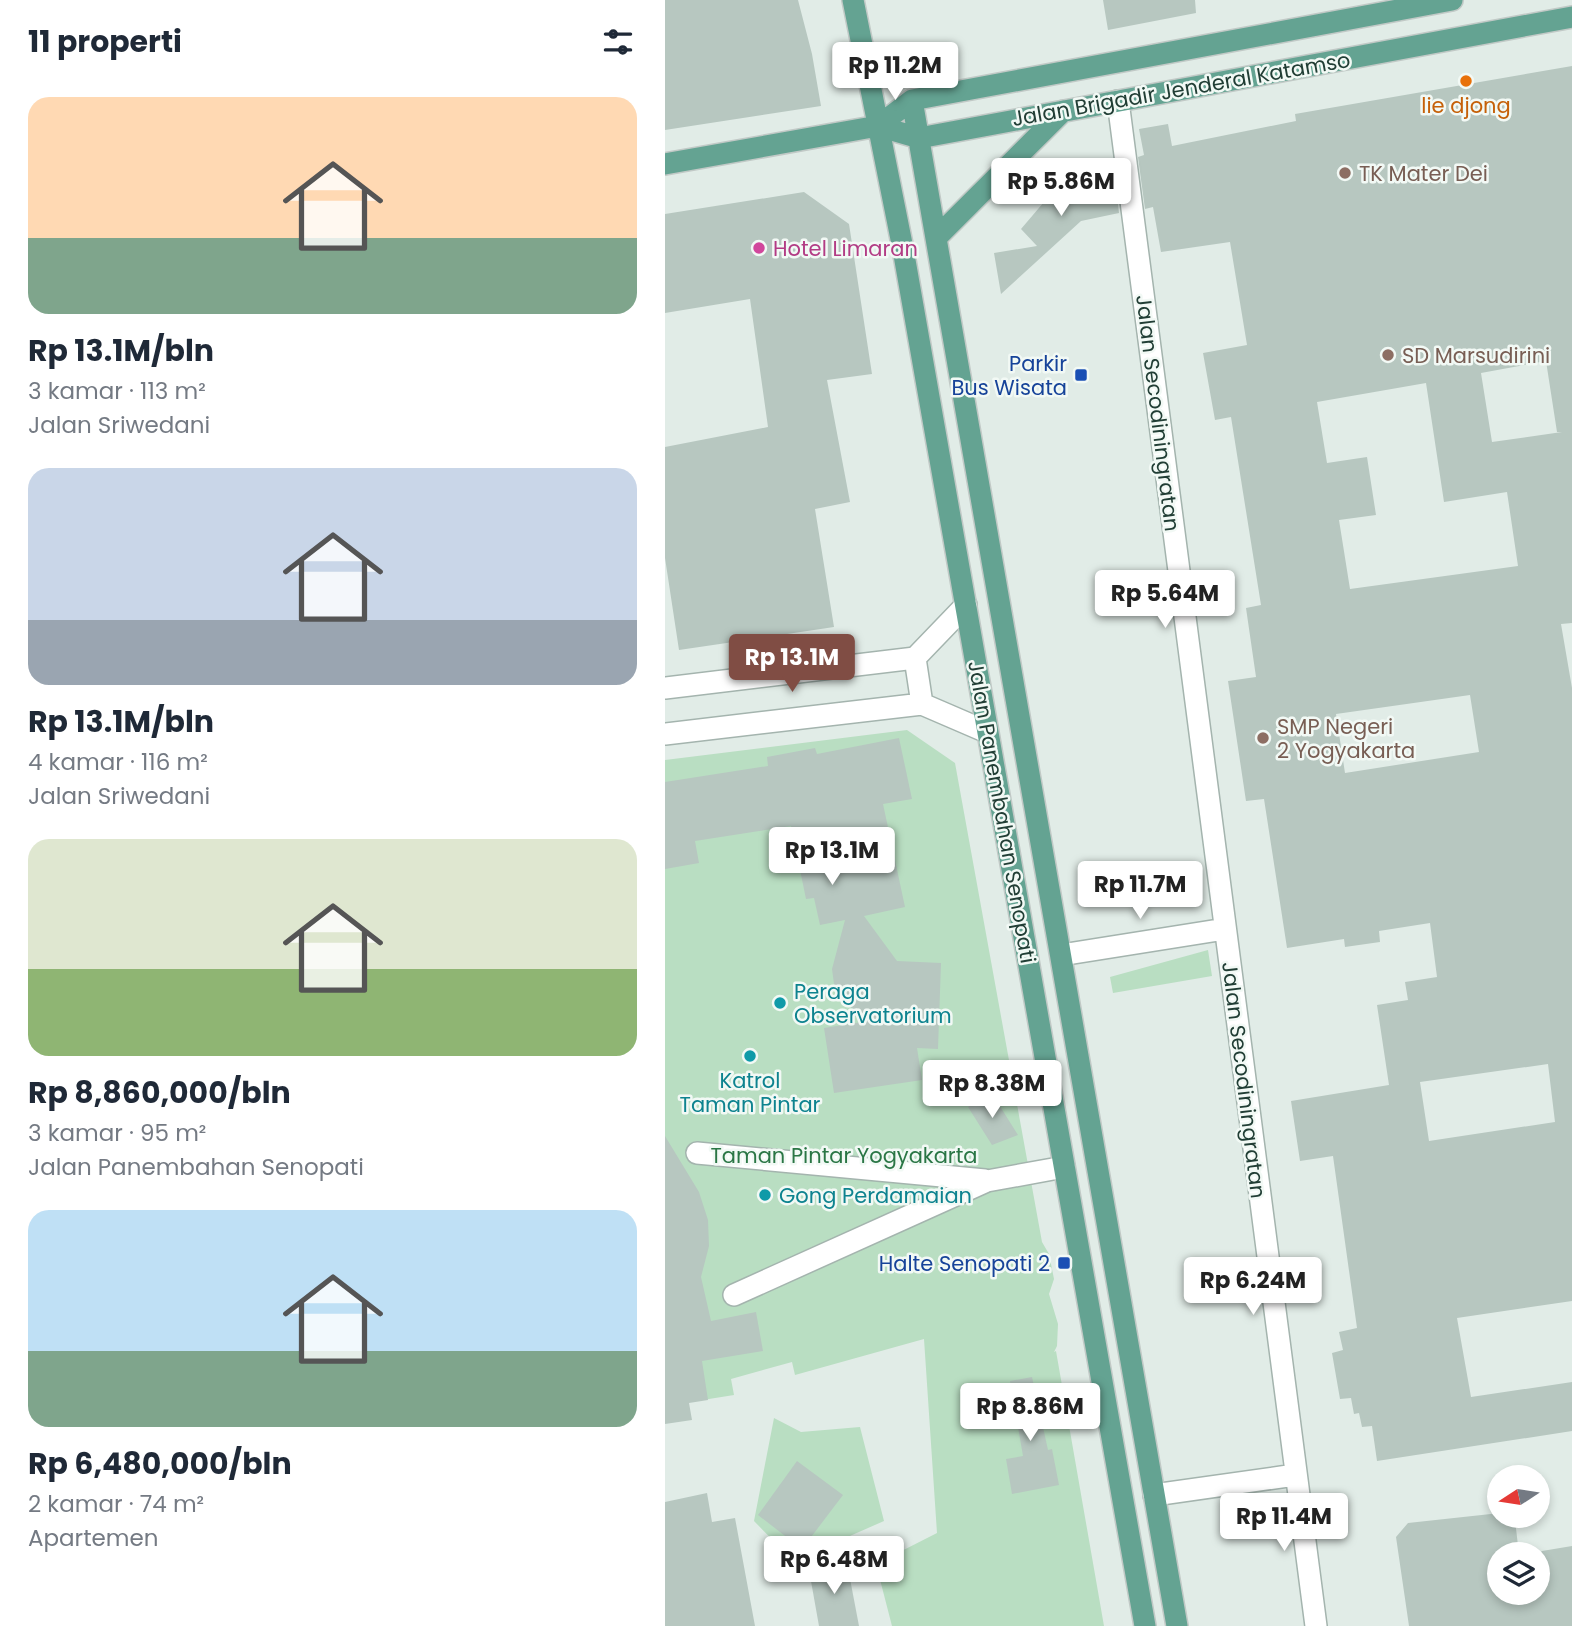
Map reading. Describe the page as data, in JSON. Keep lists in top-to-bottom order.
{
  "streets": {
    "main road": ["Jalan Brigadir Jenderal Katamso", "Jalan Panembahan Senopati"],
    "street": ["Jalan Secodiningratan"]
  },
  "crossings": [
    ["Jalan Brigadir Jenderal Katamso", "Jalan Secodiningratan"],
    ["Jalan Brigadir Jenderal Katamso", "Jalan Panembahan Senopati"]
  ],
  "parks": ["Taman Pintar Yogyakarta"],
  "places": {
    "other": [
      "lie djong",
      "TK Mater Dei",
      "Hotel Limaran",
      "SD Marsudirini",
      "SMP Negeri 2 Yogyakarta",
      "Peraga Observatorium",
      "Katrol Taman Pintar",
      "Gong Perdamaian"
    ],
    "transit": ["Parkir Bus Wisata", "Halte Senopati 2"]
  },
  "north": "left",
  "page": {
    "heading": "11 properti",
    "price": [
      "Rp 11.2M",
      "Rp 5.86M",
      "Rp 5.64M",
      "Rp 13.1M",
      "Rp 13.1M",
      "Rp 11.7M",
      "Rp 8.38M",
      "Rp 6.24M",
      "Rp 8.86M",
      "Rp 11.4M",
      "Rp 6.48M"
    ],
    "list": [
      {
        "name": "Rp 13.1M/bln",
        "note": "3 kamar · 113 m² · Jalan Sriwedani"
      },
      {
        "name": "Rp 13.1M/bln",
        "note": "4 kamar · 116 m² · Jalan Sriwedani"
      },
      {
        "name": "Rp 8,860,000/bln",
        "note": "3 kamar · 95 m² · Jalan Panembahan Senopati"
      },
      {
        "name": "Rp 6,480,000/bln",
        "note": "2 kamar · 74 m² · Apartemen"
      }
    ]
  }
}
